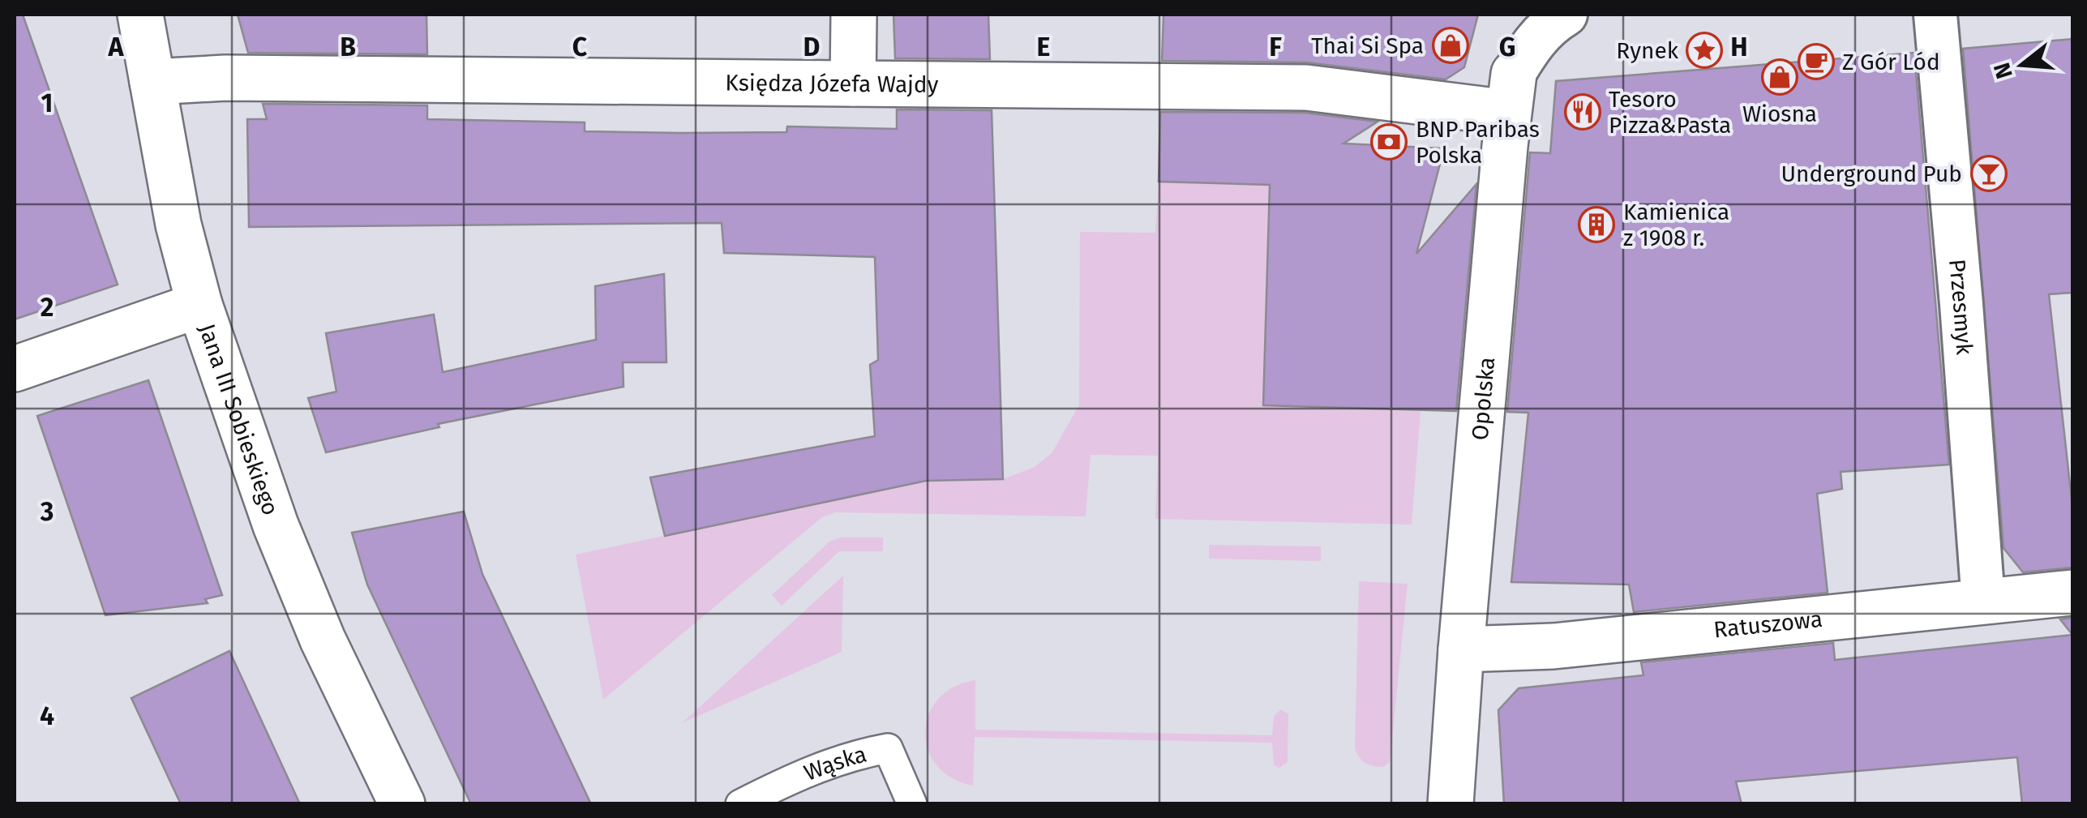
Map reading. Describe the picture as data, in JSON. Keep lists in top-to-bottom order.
{
  "streets": {
    "street": [
      "Księdza Józefa Wajdy",
      "Przesmyk",
      "Opolska",
      "Jana III Sobieskiego",
      "Ratuszowa"
    ],
    "lane": ["Wąska"]
  },
  "crossings": [
    ["Księdza Józefa Wajdy", "Opolska"],
    ["Księdza Józefa Wajdy", "Jana III Sobieskiego"],
    ["Przesmyk", "Ratuszowa"],
    ["Opolska", "Ratuszowa"]
  ],
  "places": {
    "shop": ["Thai Si Spa", "Wiosna"],
    "place": ["Rynek"],
    "cafe": ["Z Gór Lód"],
    "restaurant": ["Tesoro Pizza&Pasta"],
    "bank": ["BNP Paribas Polska"],
    "bar": ["Underground Pub"],
    "building": ["Kamienica z 1908 r."]
  },
  "north": "left",
  "grid": {
    "columns": [
      "A",
      "B",
      "C",
      "D",
      "E",
      "F",
      "G",
      "H"
    ],
    "rows": [
      "1",
      "2",
      "3",
      "4"
    ]
  }
}
